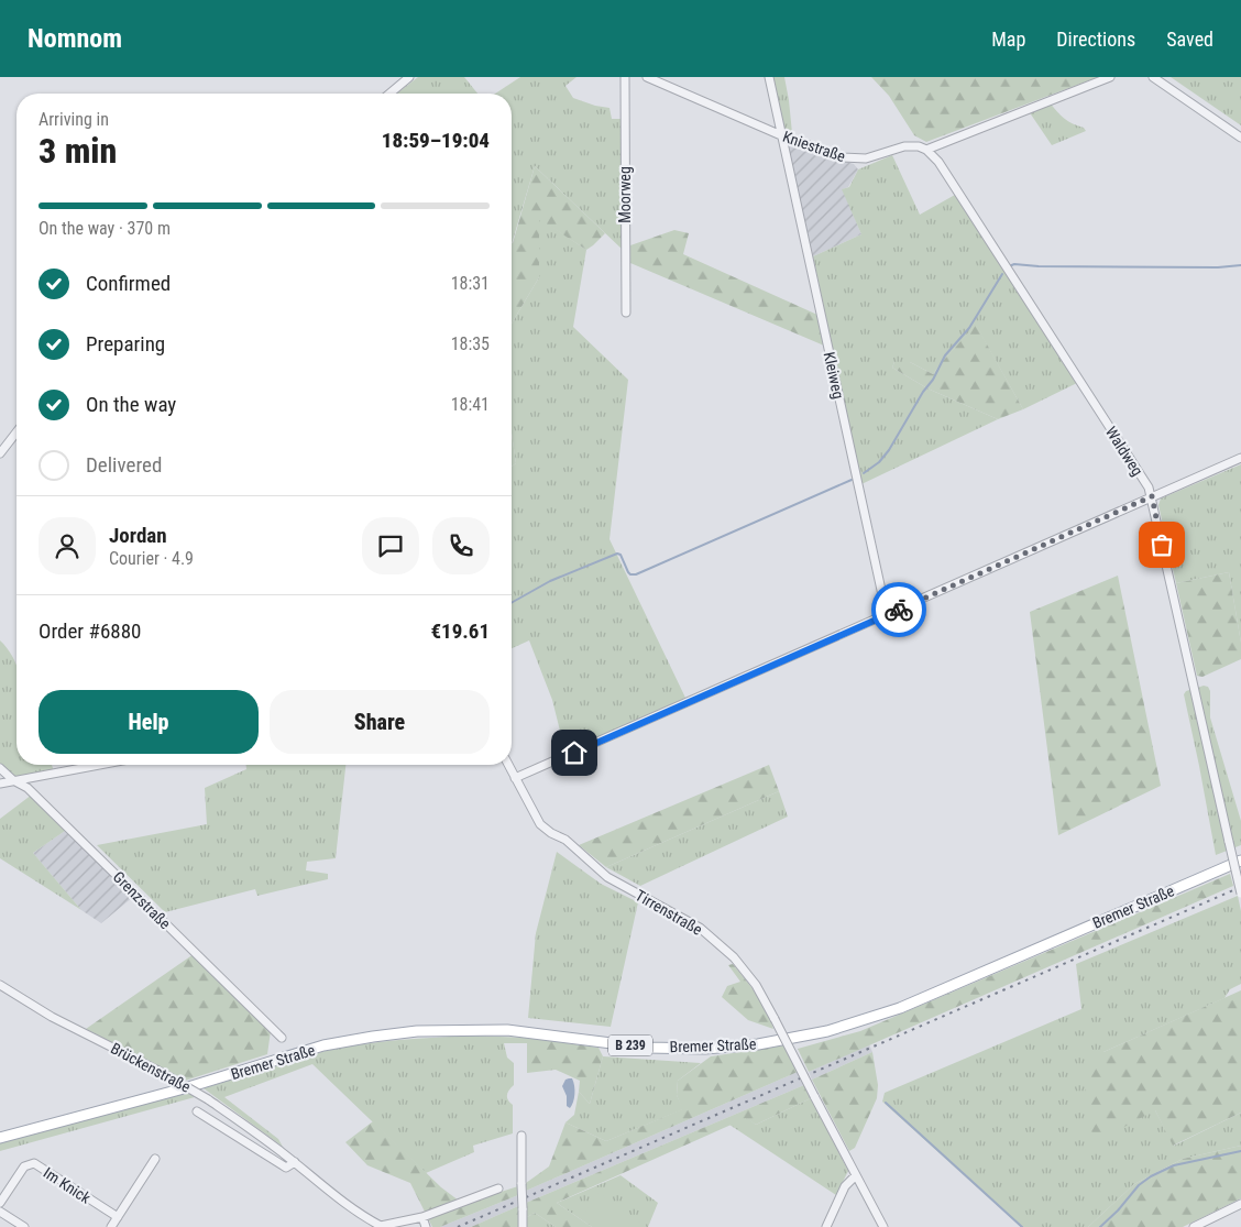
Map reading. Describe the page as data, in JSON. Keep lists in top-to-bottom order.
{
  "streets": {
    "main road": ["Bremer Straße", "B 239"],
    "street": [
      "Kniestraße",
      "Moorweg",
      "Kleiweg",
      "Waldweg",
      "Grenzstraße",
      "Tirrenstraße",
      "Brückenstraße",
      "Im Knick"
    ]
  },
  "crossings": [
    ["Kniestraße", "Kleiweg"],
    ["Kniestraße", "Waldweg"]
  ],
  "page": {
    "header": "Nomnom",
    "nav": ["Map", "Directions", "Saved"],
    "heading": ["3 min", "Arriving in", "18:59–19:04"],
    "panel": [
      "Jordan",
      "Courier · 4.9",
      "Order #6880",
      "€19.61"
    ],
    "bar": "On the way · 370 m",
    "list": [
      ["Confirmed", "18:31"],
      ["Preparing", "18:35"],
      ["On the way", "18:41"],
      "Delivered"
    ],
    "buttons": ["Help", "Share"]
  }
}
